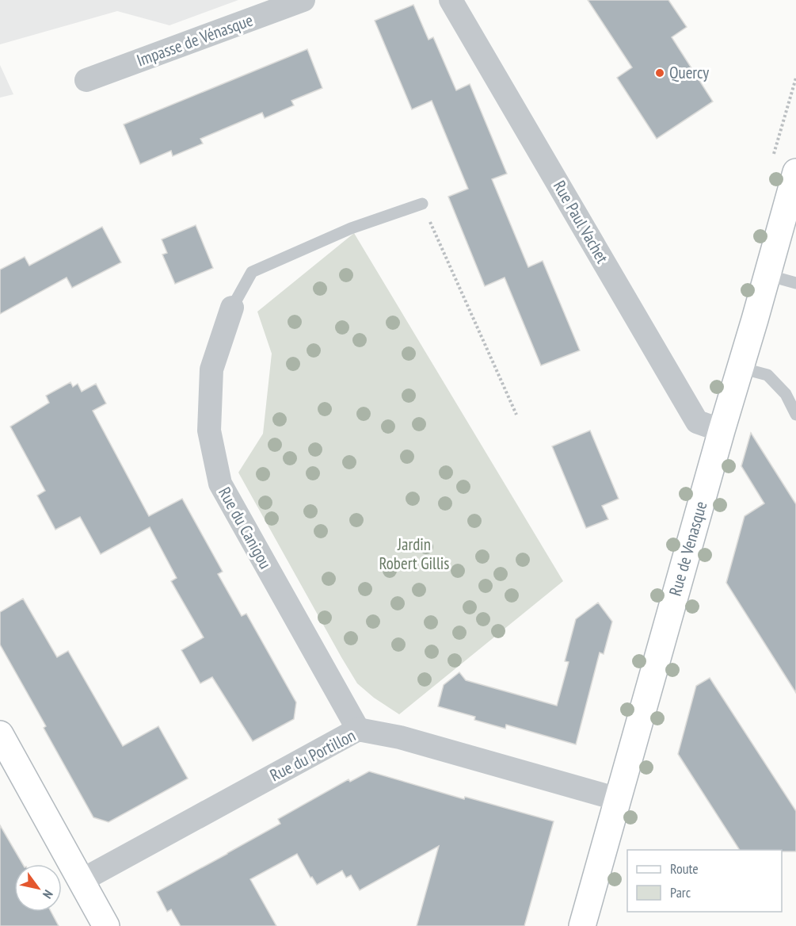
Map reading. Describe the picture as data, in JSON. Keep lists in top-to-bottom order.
{
  "streets": {
    "street": [
      "Impasse de Vénasque",
      "Rue Paul Vachet",
      "Rue du Canigou",
      "Rue de Venasque",
      "Rue du Portillon"
    ]
  },
  "crossings": [
    ["Rue Paul Vachet", "Rue de Venasque"],
    ["Rue du Canigou", "Rue du Portillon"],
    ["Rue de Venasque", "Rue du Portillon"]
  ],
  "parks": ["Jardin Robert Gillis"],
  "places": ["Quercy"],
  "legend": ["Route", "Parc"],
  "north": "bottom right"
}
